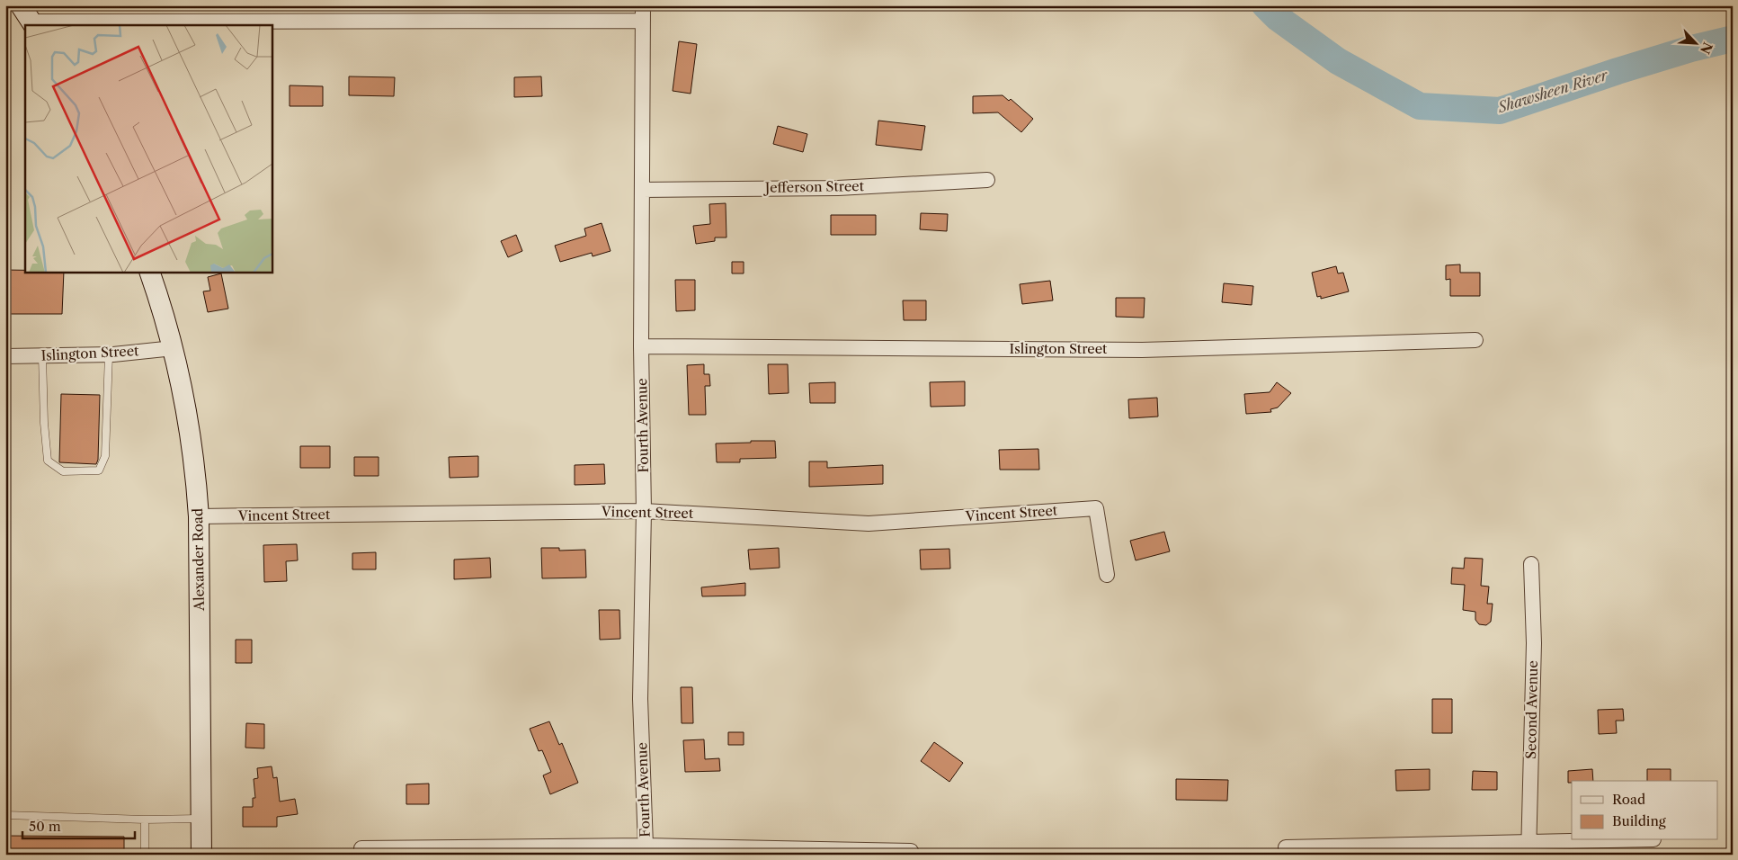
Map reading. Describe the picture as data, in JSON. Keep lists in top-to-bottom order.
{
  "streets": {
    "street": [
      "Jefferson Street",
      "Islington Street",
      "Fourth Avenue",
      "Vincent Street",
      "Alexander Road",
      "Second Avenue"
    ]
  },
  "crossings": [
    ["Jefferson Street", "Fourth Avenue"],
    ["Islington Street", "Fourth Avenue"],
    ["Islington Street", "Alexander Road"],
    ["Fourth Avenue", "Vincent Street"],
    ["Vincent Street", "Alexander Road"]
  ],
  "water": ["Shawsheen River"],
  "legend": ["Road", "Building"],
  "scale_bar": "50 m",
  "north": "bottom right"
}
